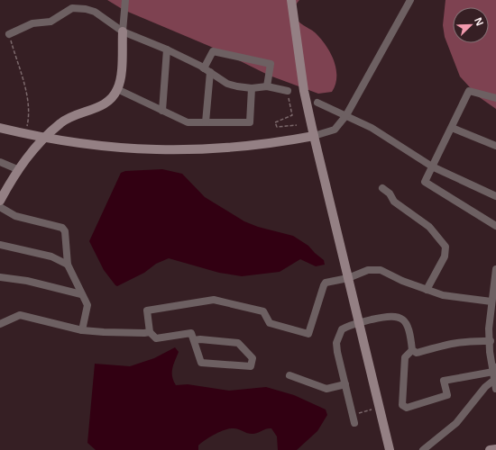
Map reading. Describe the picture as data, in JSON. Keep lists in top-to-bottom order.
{
  "north": "top right"
}
